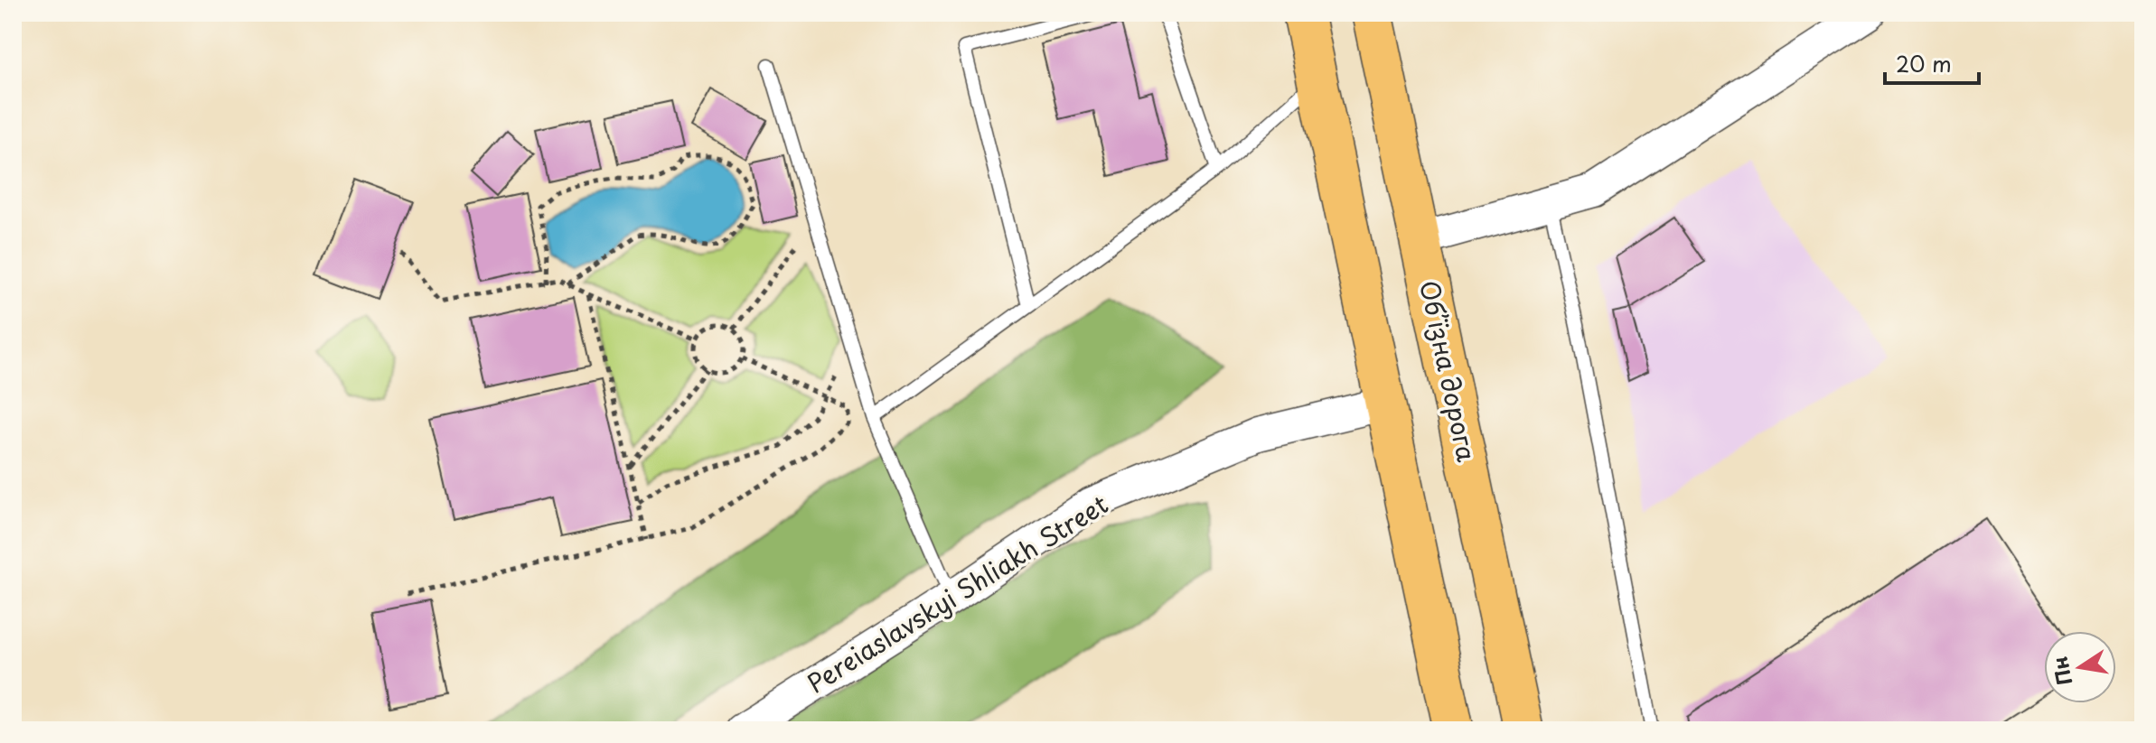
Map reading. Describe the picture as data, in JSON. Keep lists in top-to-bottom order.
{
  "streets": {
    "highway": ["Обʼїзна дорога"],
    "street": ["Pereiaslavskyi Shliakh Street"]
  },
  "scale_bar": "20 m",
  "north": "left"
}
